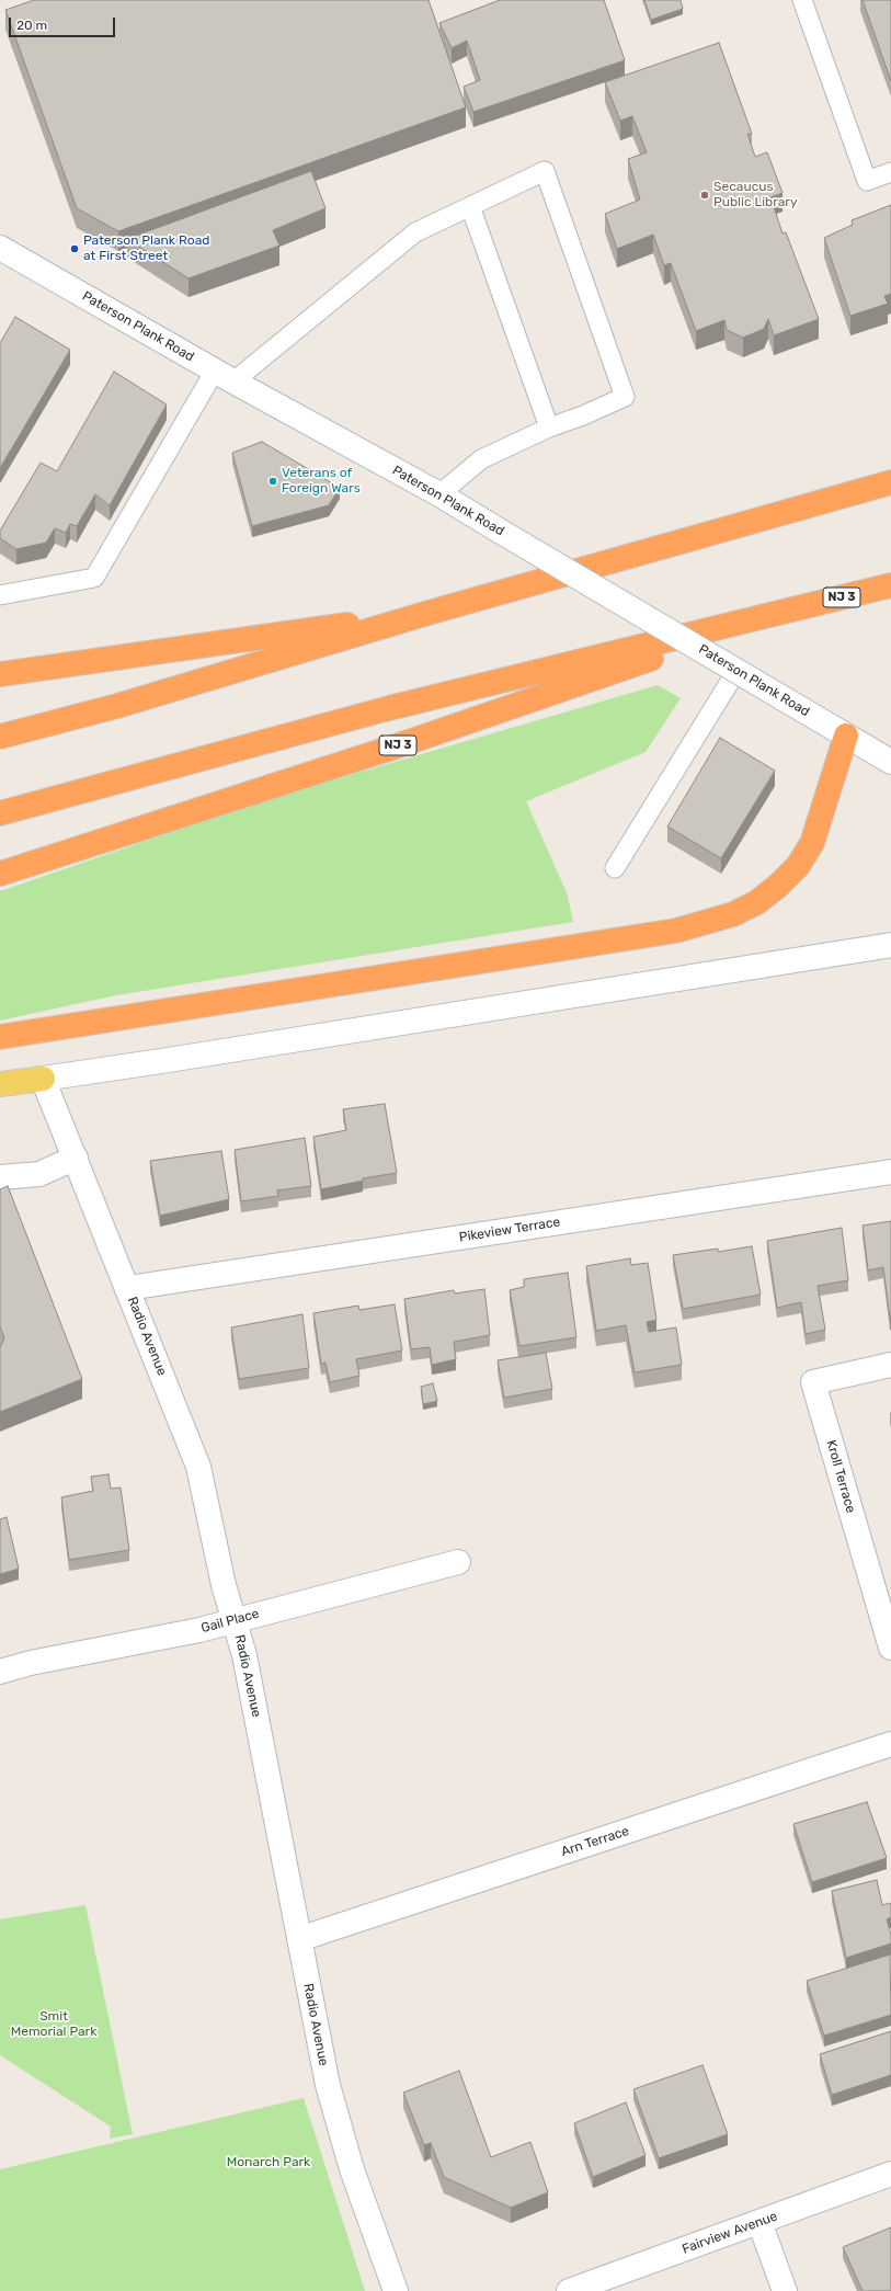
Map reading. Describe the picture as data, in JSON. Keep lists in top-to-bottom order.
{
  "streets": {
    "highway": ["NJ 3"],
    "street": [
      "Paterson Plank Road",
      "Pikeview Terrace",
      "Radio Avenue",
      "Kroll Terrace",
      "Gail Place",
      "Arn Terrace",
      "Fairview Avenue"
    ]
  },
  "crossings": [
    ["Pikeview Terrace", "Radio Avenue"],
    ["Radio Avenue", "Gail Place"],
    ["Radio Avenue", "Arn Terrace"]
  ],
  "parks": ["Smit Memorial Park", "Monarch Park"],
  "places": ["Secaucus Public Library", "Paterson Plank Road at First Street", "Veterans of Foreign Wars"],
  "scale_bar": "20 m"
}
